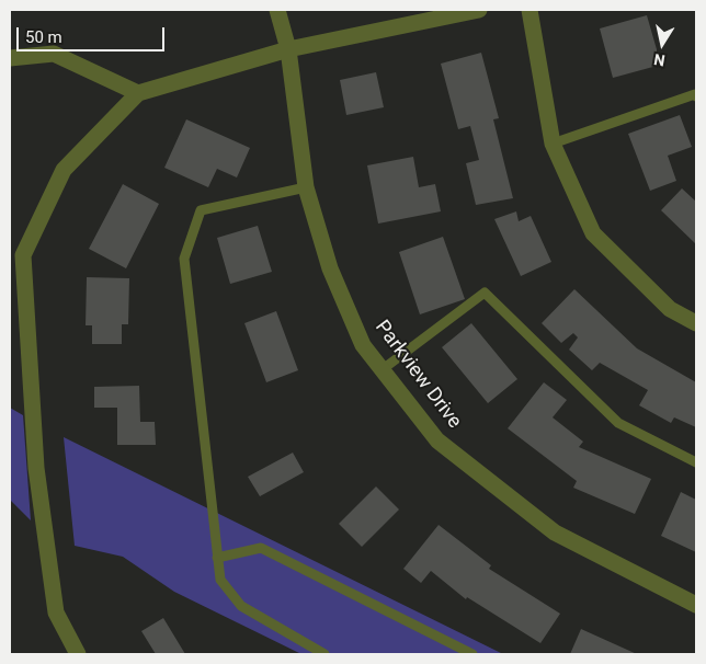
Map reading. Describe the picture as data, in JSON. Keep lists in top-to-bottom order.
{
  "streets": {
    "street": ["Parkview Drive"]
  },
  "scale_bar": "50 m",
  "north": "bottom"
}
